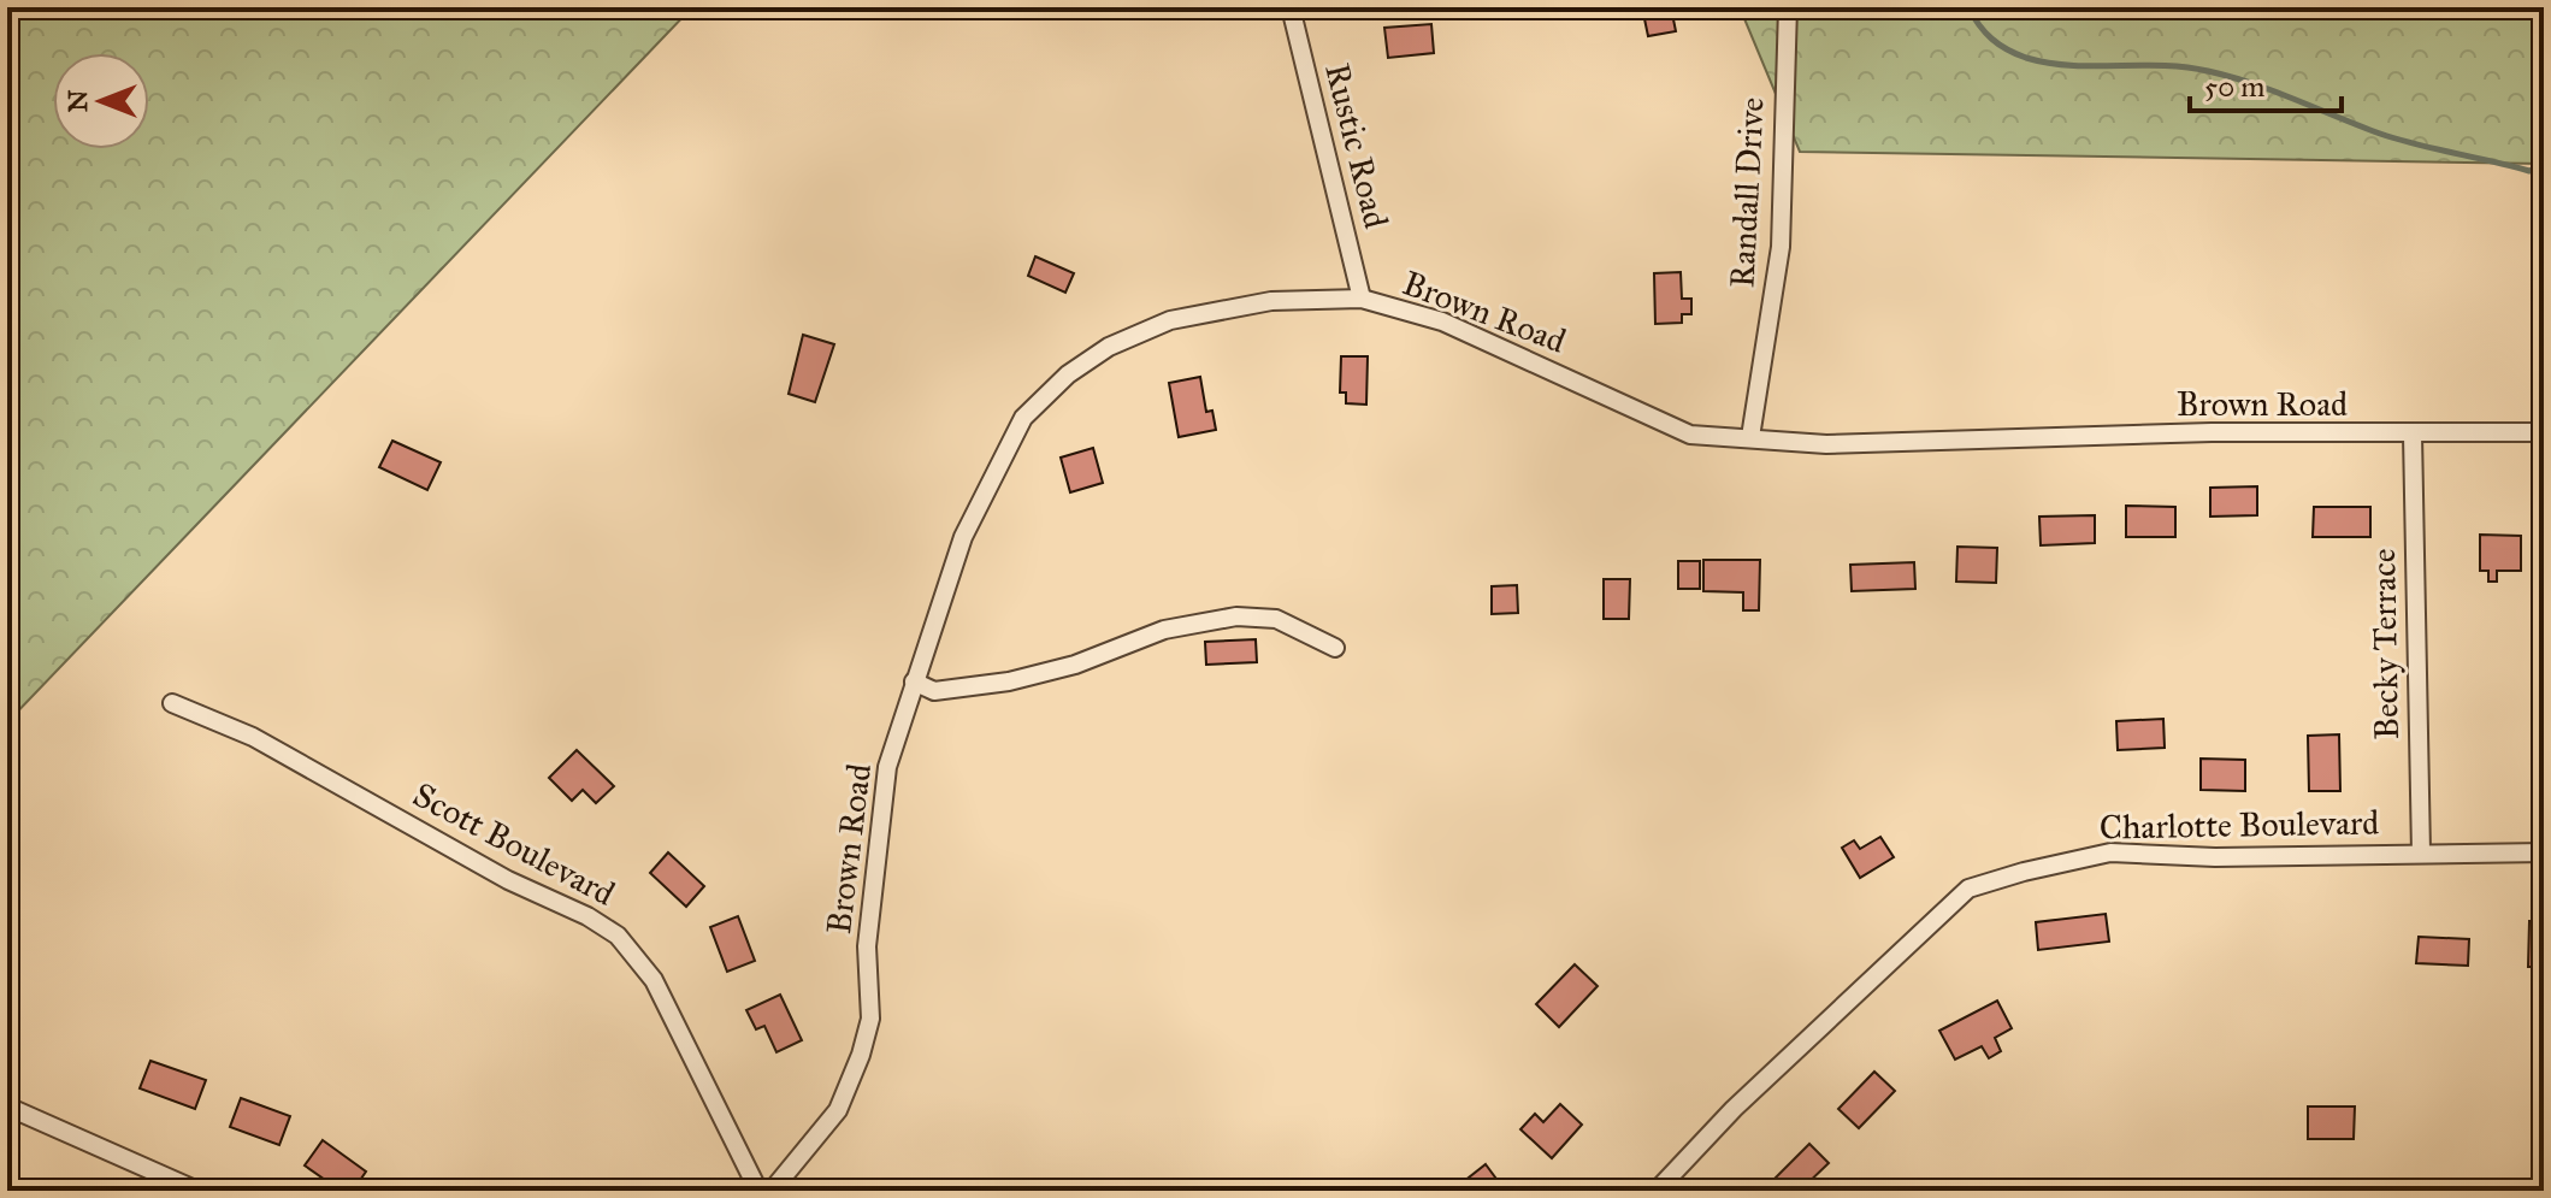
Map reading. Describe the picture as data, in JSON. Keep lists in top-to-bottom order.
{
  "streets": {
    "street": [
      "Rustic Road",
      "Randall Drive",
      "Brown Road",
      "Becky Terrace",
      "Charlotte Boulevard",
      "Scott Boulevard"
    ]
  },
  "crossings": [
    ["Rustic Road", "Brown Road"],
    ["Randall Drive", "Brown Road"],
    ["Brown Road", "Becky Terrace"],
    ["Becky Terrace", "Charlotte Boulevard"]
  ],
  "scale_bar": "50 m",
  "north": "left"
}
